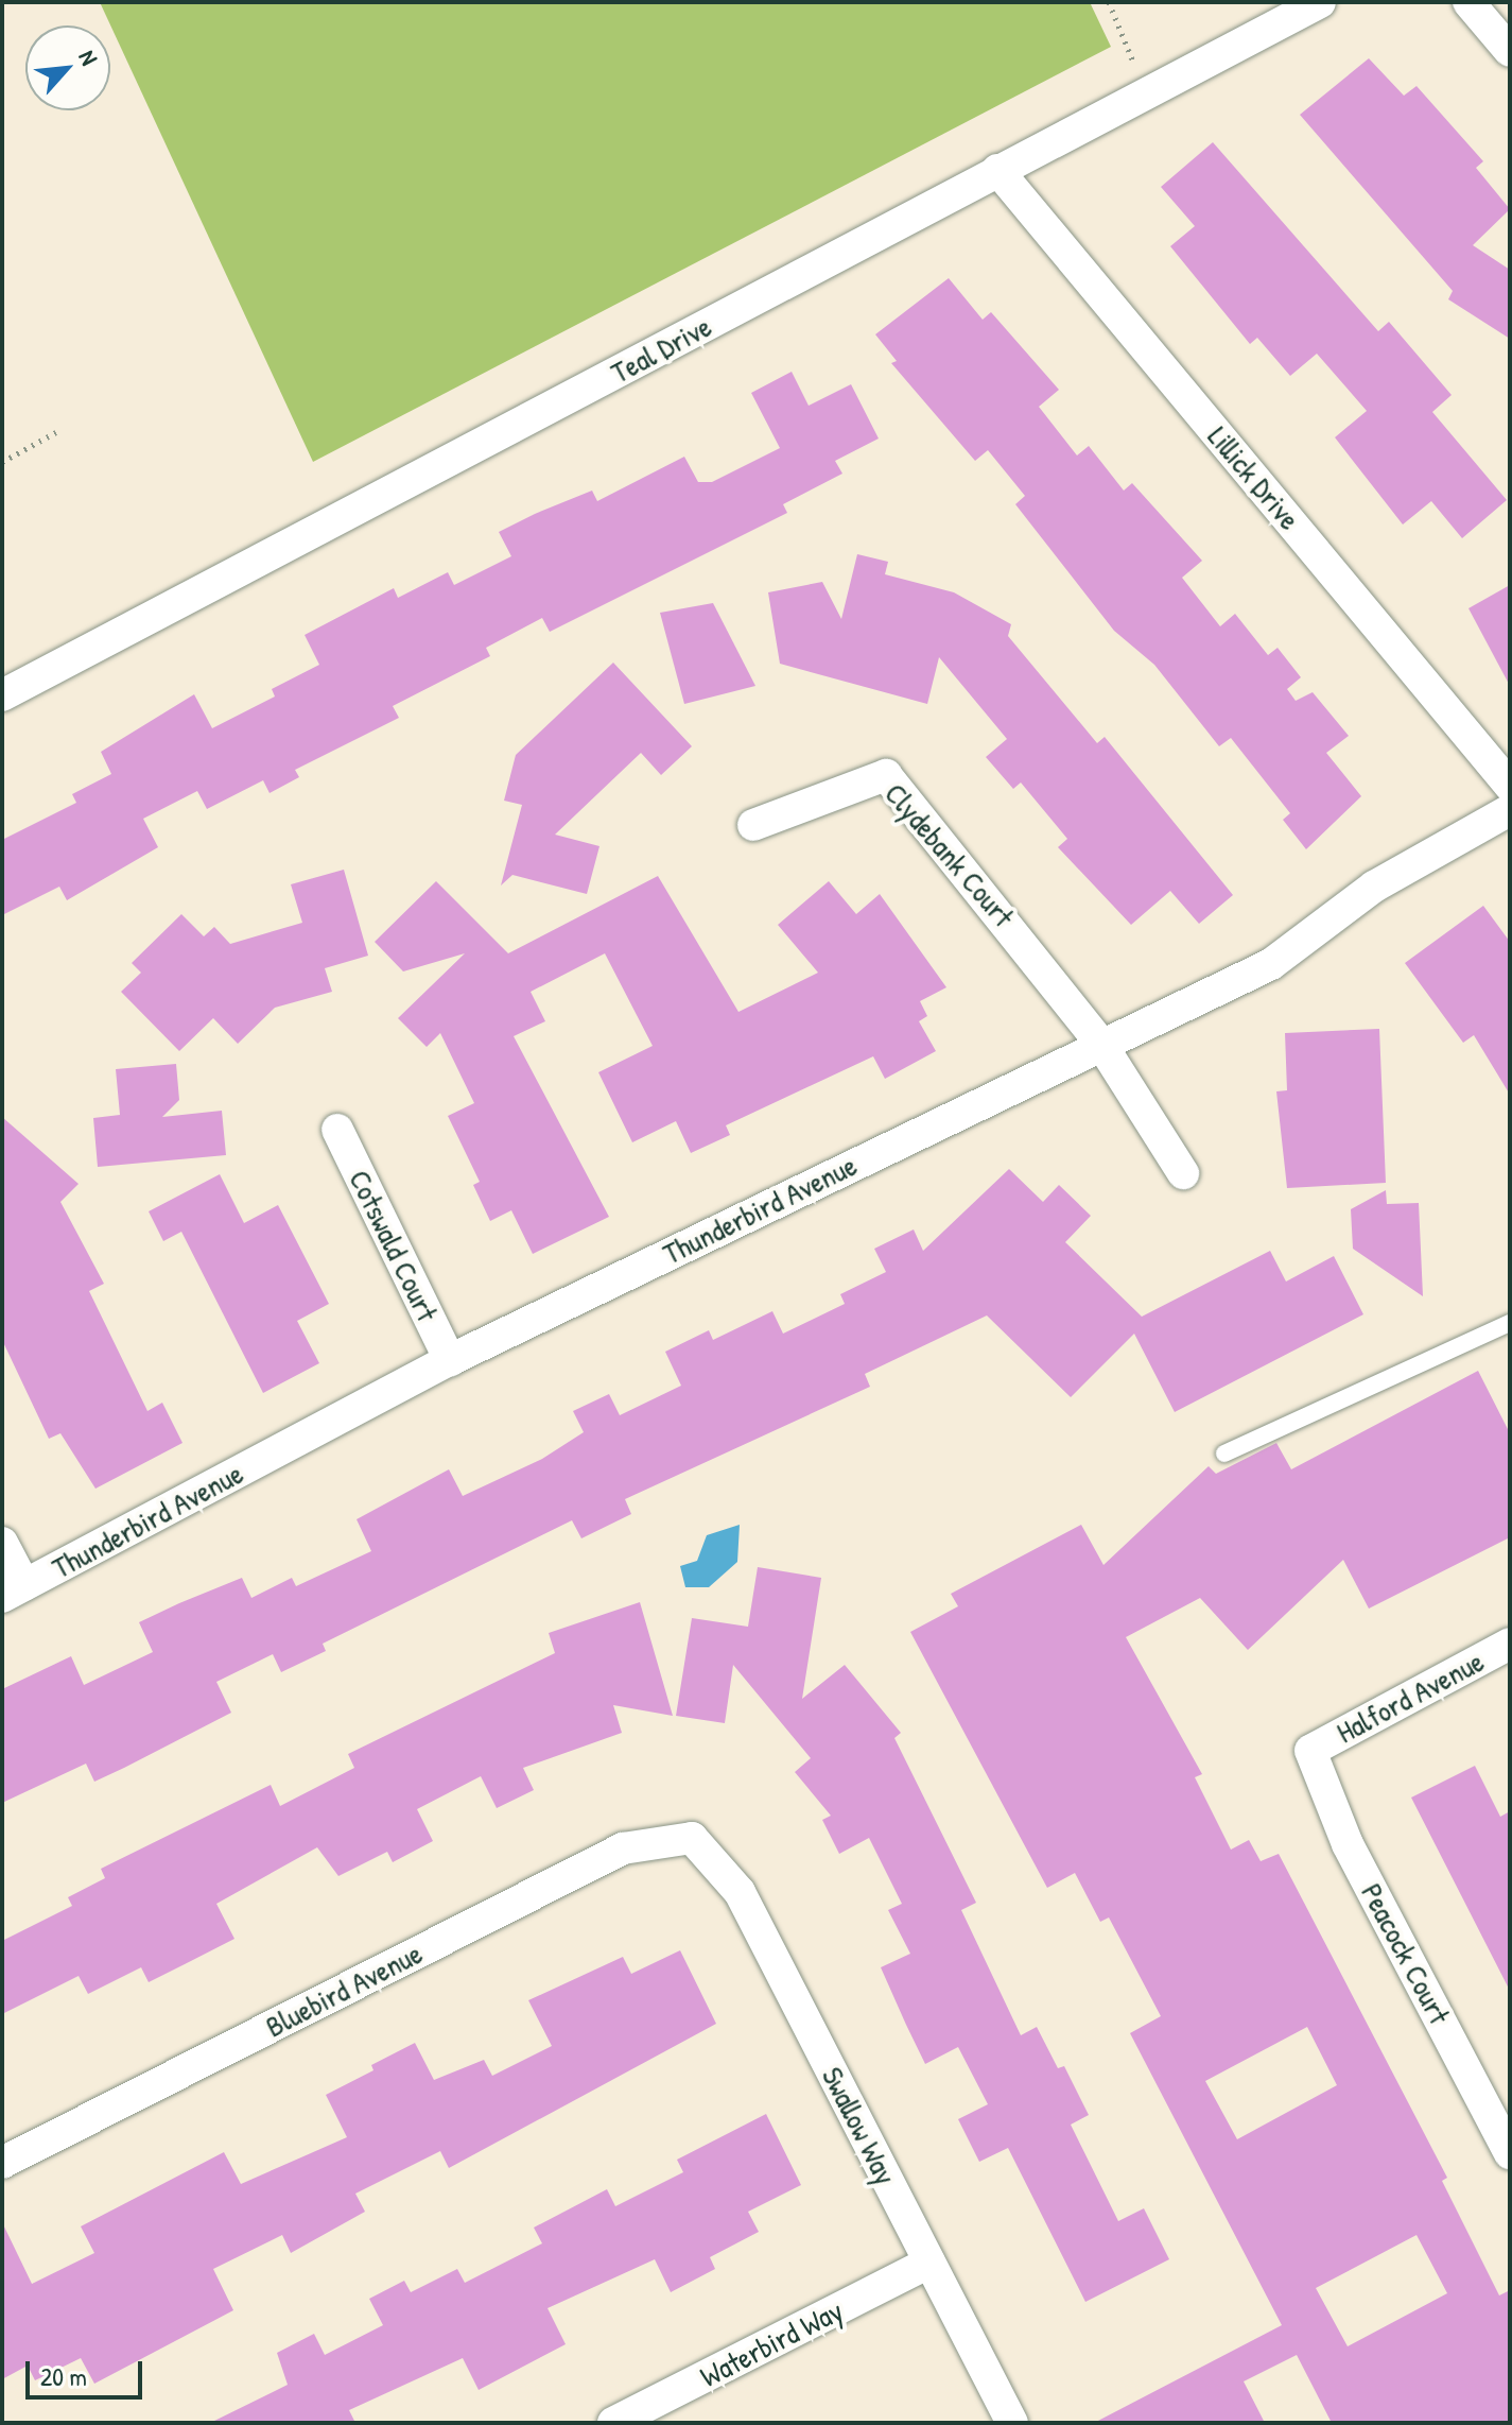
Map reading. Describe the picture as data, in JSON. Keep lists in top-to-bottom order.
{
  "streets": {
    "street": [
      "Teal Drive",
      "Lillick Drive",
      "Clydebank Court",
      "Thunderbird Avenue",
      "Cotswald Court",
      "Halford Avenue",
      "Peacock Court",
      "Bluebird Avenue",
      "Swallow Way",
      "Waterbird Way"
    ]
  },
  "crossings": [
    ["Teal Drive", "Lillick Drive"],
    ["Clydebank Court", "Thunderbird Avenue"],
    ["Thunderbird Avenue", "Cotswald Court"],
    ["Halford Avenue", "Peacock Court"],
    ["Bluebird Avenue", "Swallow Way"],
    ["Swallow Way", "Waterbird Way"]
  ],
  "scale_bar": "20 m",
  "north": "top right"
}
